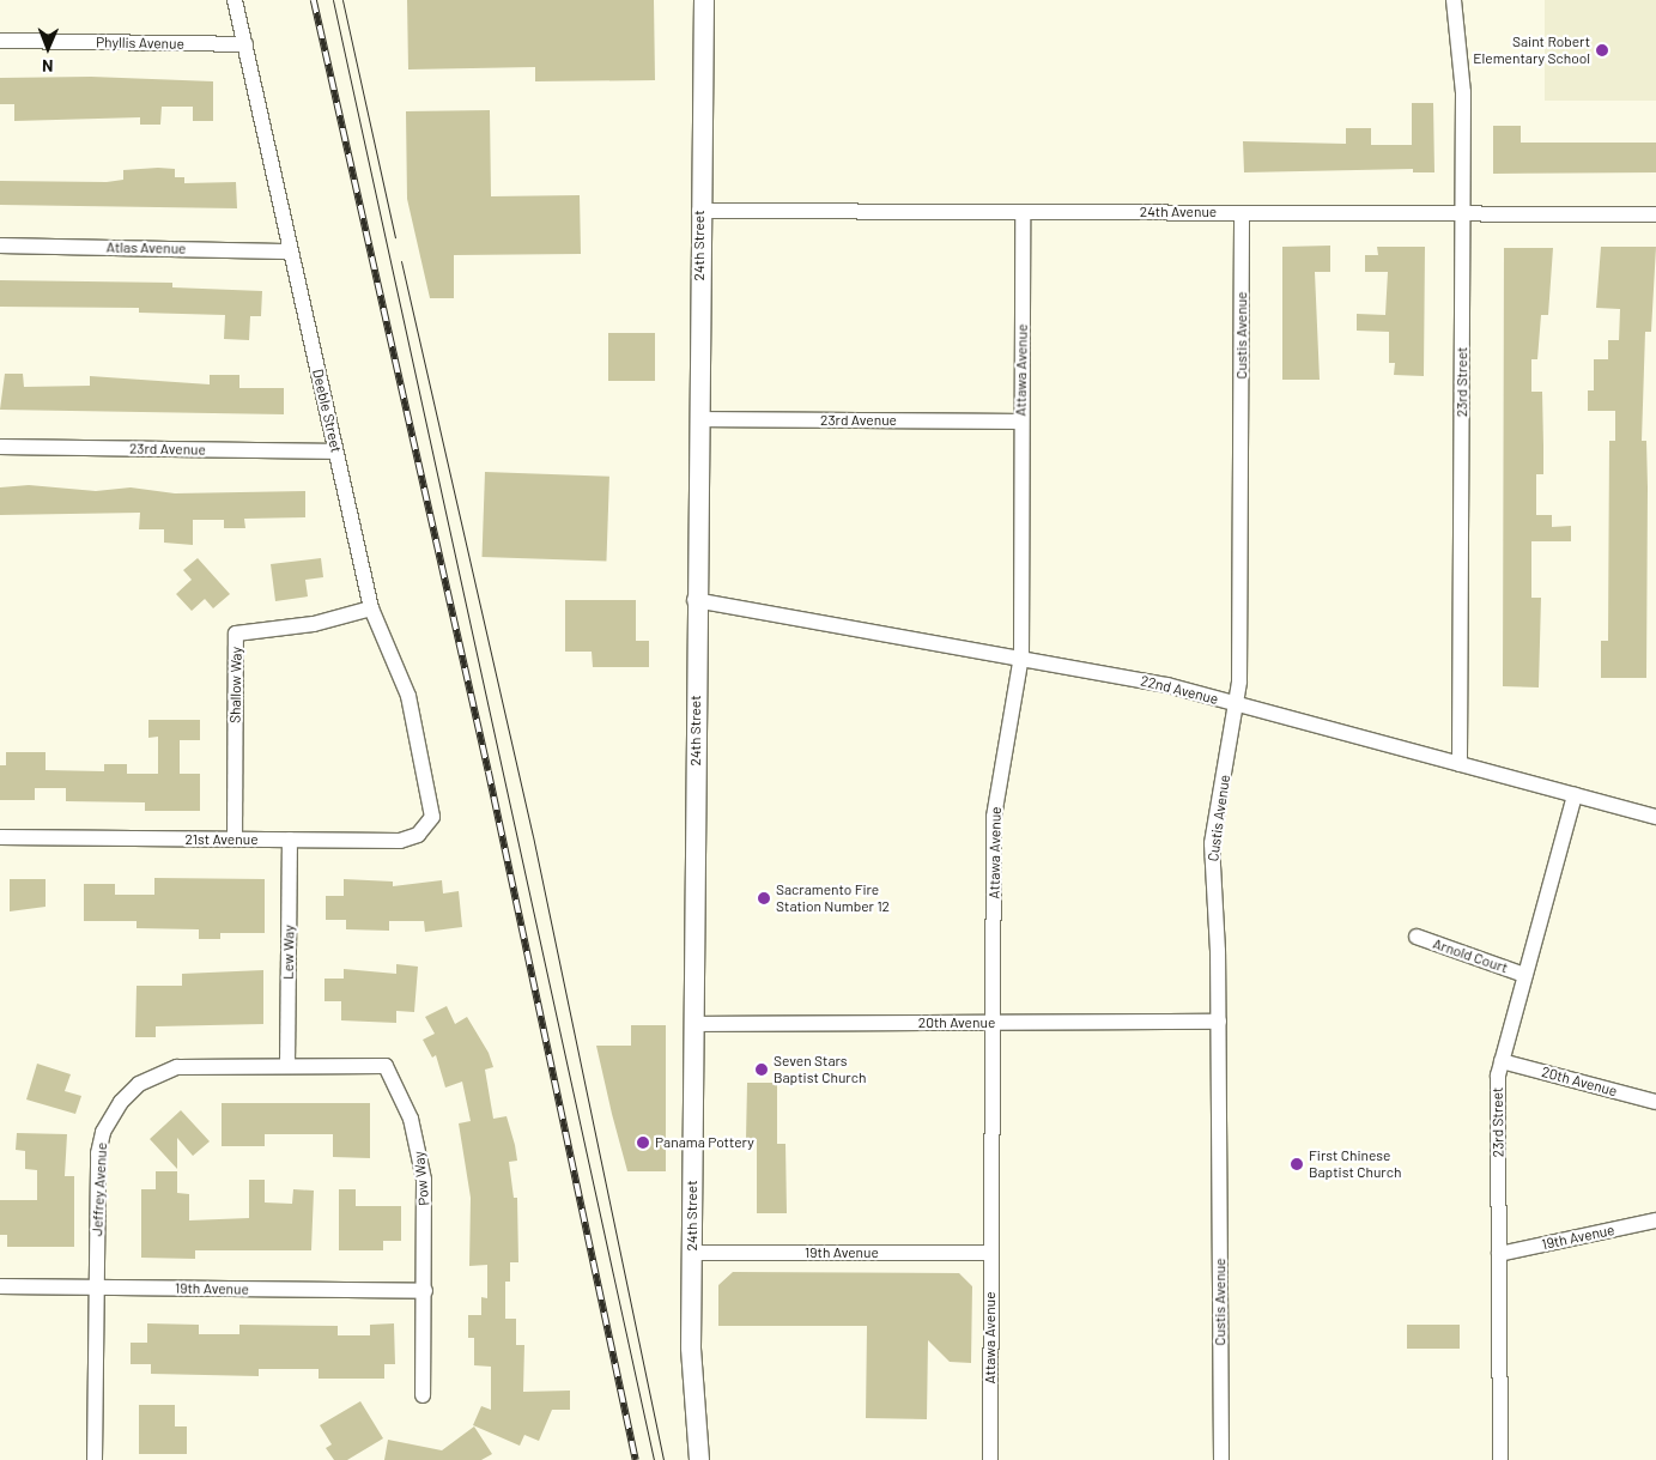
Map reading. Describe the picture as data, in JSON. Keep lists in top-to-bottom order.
{
  "streets": {
    "street": [
      "Phyllis Avenue",
      "24th Avenue",
      "24th Street",
      "Atlas Avenue",
      "Custis Avenue",
      "Attawa Avenue",
      "23rd Street",
      "Deeble Street",
      "23rd Avenue",
      "Shallow Way",
      "22nd Avenue",
      "21st Avenue",
      "Lew Way",
      "Arnold Court",
      "20th Avenue",
      "Pow Way",
      "Jeffrey Avenue",
      "19th Avenue"
    ]
  },
  "crossings": [
    ["Phyllis Avenue", "Deeble Street"],
    ["24th Avenue", "24th Street"],
    ["24th Avenue", "Custis Avenue"],
    ["24th Avenue", "Attawa Avenue"],
    ["24th Avenue", "23rd Street"],
    ["24th Street", "23rd Avenue"],
    ["24th Street", "22nd Avenue"],
    ["24th Street", "20th Avenue"],
    ["24th Street", "19th Avenue"],
    ["Atlas Avenue", "Deeble Street"],
    ["Custis Avenue", "22nd Avenue"],
    ["Custis Avenue", "20th Avenue"],
    ["Attawa Avenue", "23rd Avenue"],
    ["Attawa Avenue", "22nd Avenue"],
    ["Attawa Avenue", "20th Avenue"],
    ["Attawa Avenue", "19th Avenue"],
    ["23rd Street", "22nd Avenue"],
    ["23rd Street", "Arnold Court"],
    ["23rd Street", "20th Avenue"],
    ["23rd Street", "19th Avenue"],
    ["Deeble Street", "23rd Avenue"],
    ["Deeble Street", "Shallow Way"],
    ["Deeble Street", "21st Avenue"],
    ["Shallow Way", "21st Avenue"],
    ["21st Avenue", "Lew Way"],
    ["Lew Way", "Pow Way"],
    ["Lew Way", "Jeffrey Avenue"],
    ["Pow Way", "Jeffrey Avenue"],
    ["Pow Way", "19th Avenue"],
    ["Jeffrey Avenue", "19th Avenue"]
  ],
  "places": [
    "Saint Robert Elementary School",
    "Sacramento Fire Station Number 12",
    "Seven Stars Baptist Church",
    "Panama Pottery",
    "First Chinese Baptist Church"
  ],
  "north": "bottom"
}
